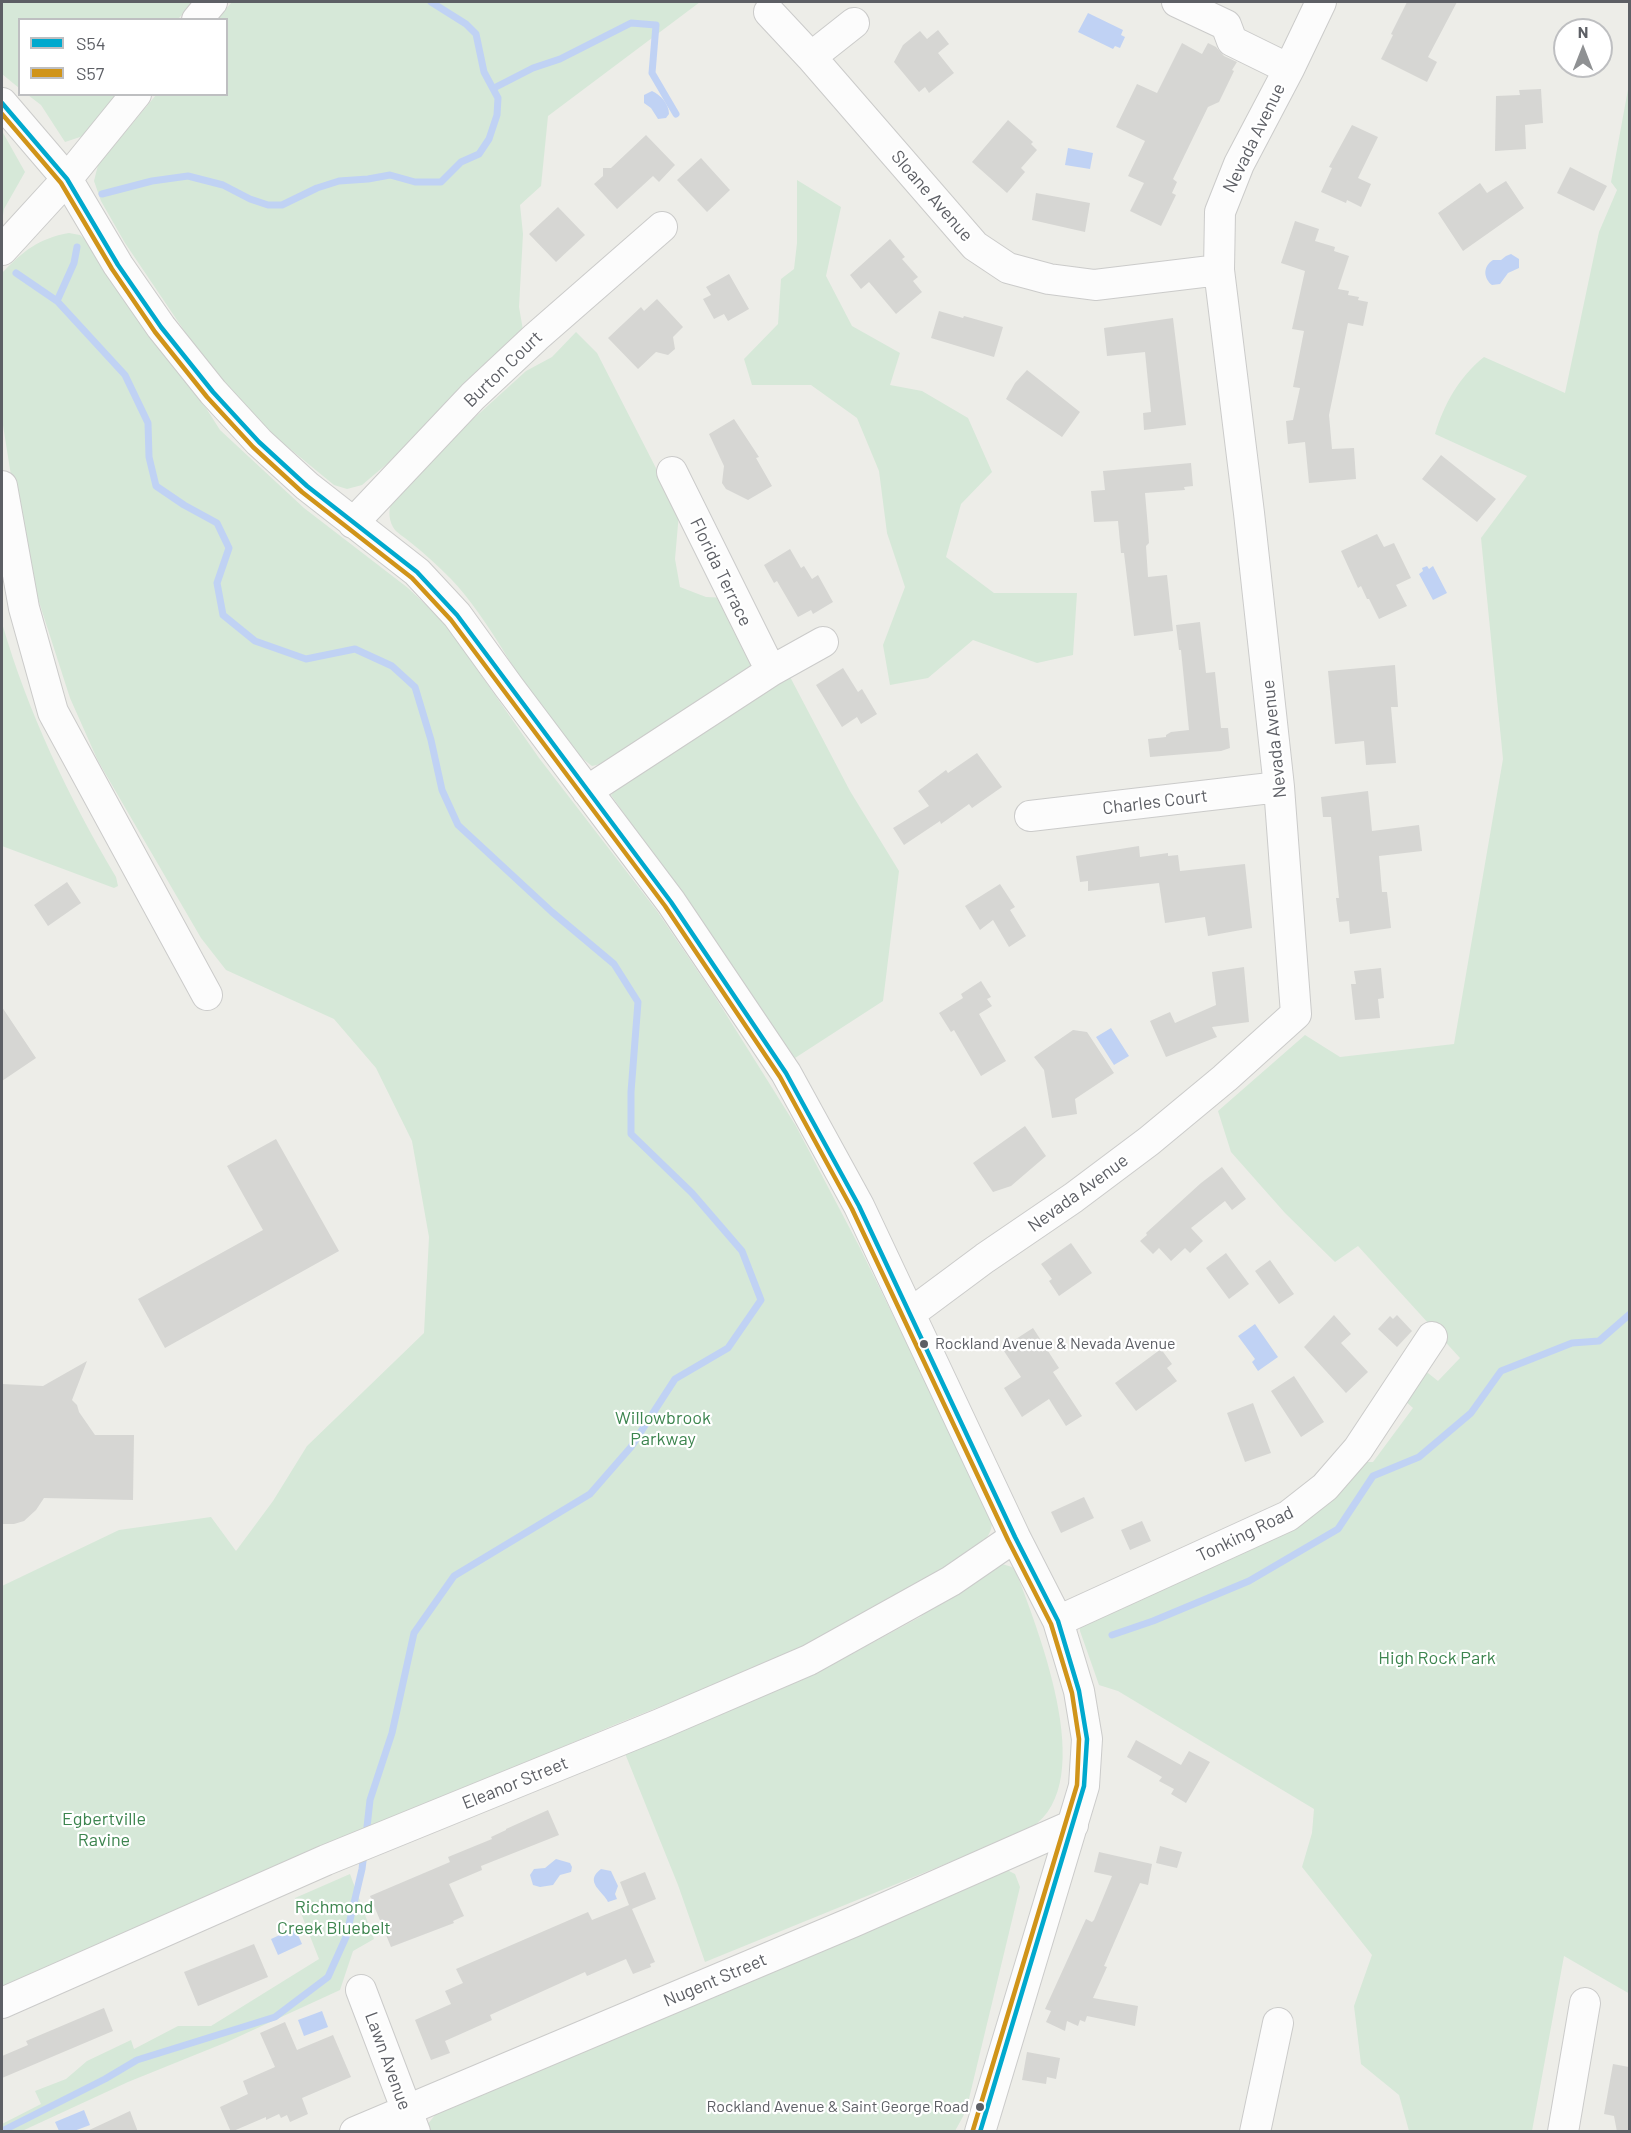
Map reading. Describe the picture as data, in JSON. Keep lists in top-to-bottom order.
{
  "streets": {
    "street": [
      "Nevada Avenue",
      "Sloane Avenue",
      "Burton Court",
      "Florida Terrace",
      "Charles Court",
      "Tonking Road",
      "Eleanor Street",
      "Nugent Street",
      "Lawn Avenue"
    ]
  },
  "crossings": [
    ["Nevada Avenue", "Sloane Avenue"],
    ["Nevada Avenue", "Charles Court"],
    ["Nugent Street", "Lawn Avenue"]
  ],
  "parks": [
    "Willowbrook Parkway",
    "High Rock Park",
    "Egbertville Ravine",
    "Richmond Creek Bluebelt"
  ],
  "places": ["Rockland Avenue & Nevada Avenue", "Rockland Avenue & Saint George Road"],
  "lines": ["transit line S54", "transit line S57"],
  "legend": ["S54", "S57"],
  "north": "top"
}
